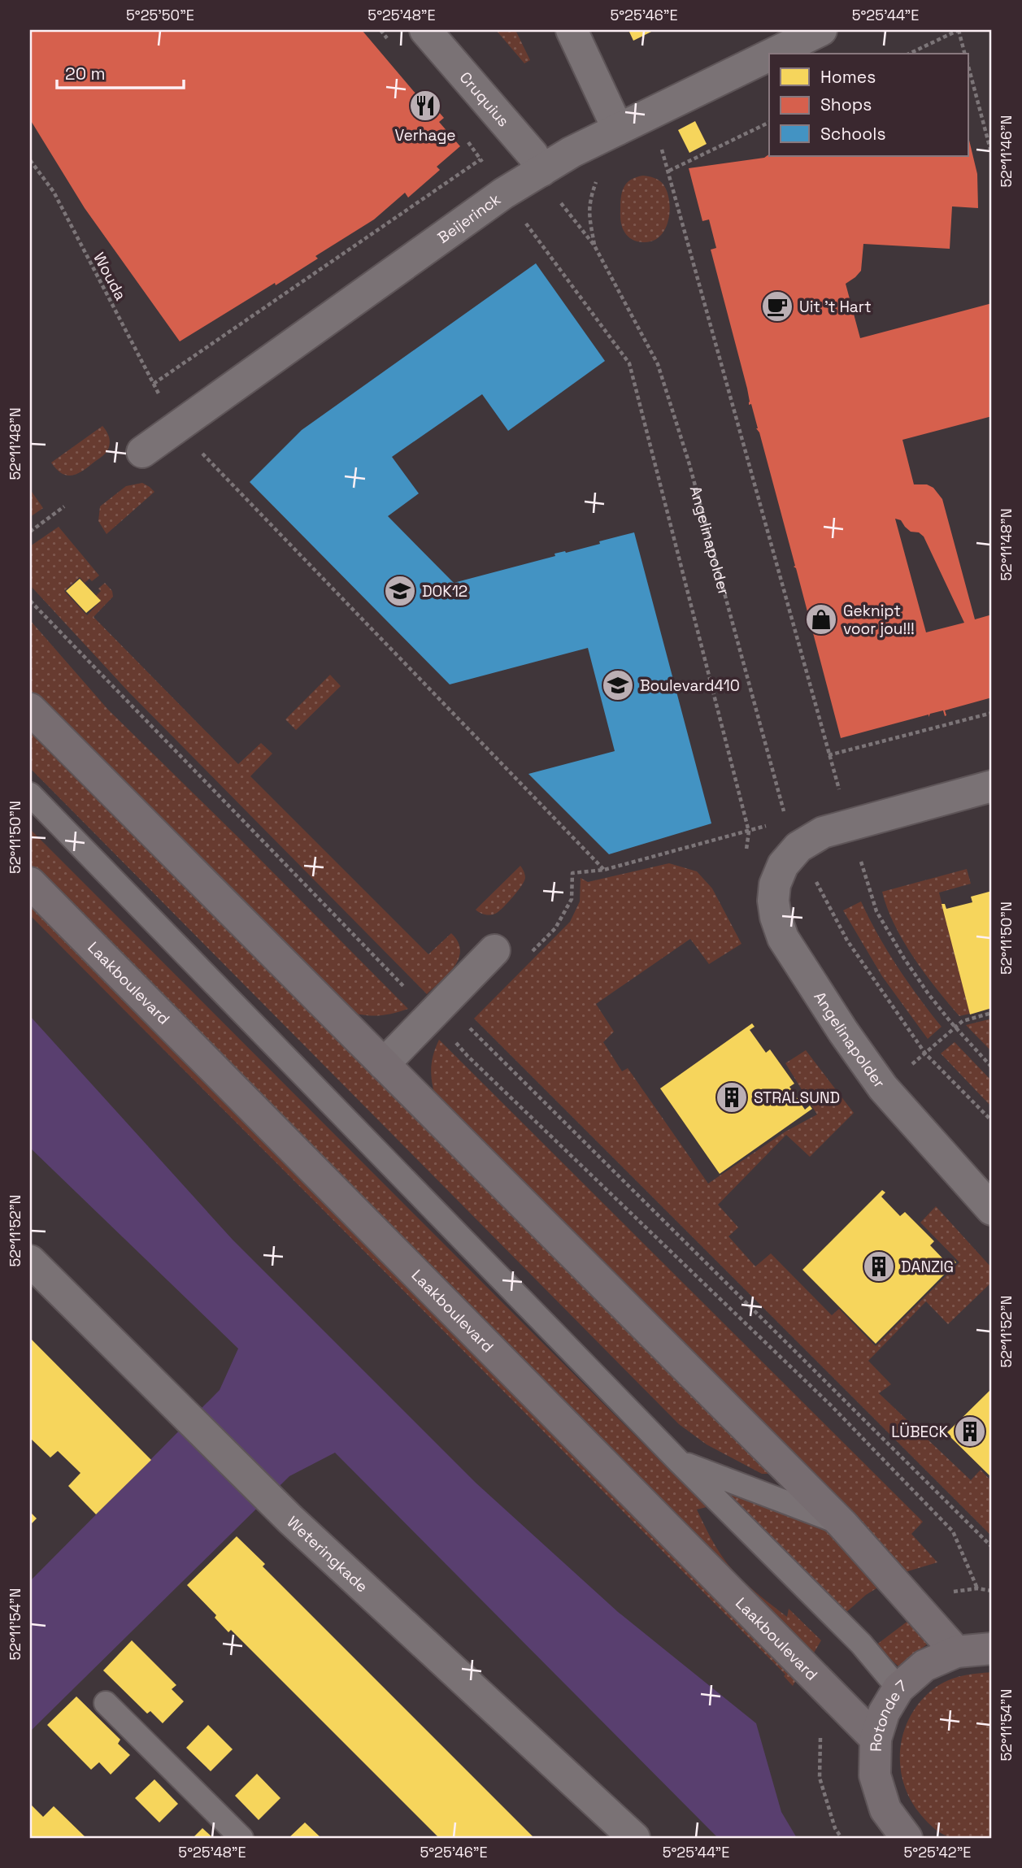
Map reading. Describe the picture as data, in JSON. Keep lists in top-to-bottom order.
{
  "streets": {
    "main road": ["Laakboulevard", "Rotonde 7"],
    "street": [
      "Cruquius",
      "Beijerinck",
      "Angelinapolder",
      "Weteringkade"
    ],
    "path": ["Wouda"]
  },
  "crossings": [
    ["Cruquius", "Beijerinck"],
    ["Cruquius", "Angelinapolder"],
    ["Beijerinck", "Wouda"],
    ["Beijerinck", "Angelinapolder"],
    ["Laakboulevard", "Rotonde 7"]
  ],
  "places": {
    "restaurant": ["Verhage"],
    "cafe": ["Uit 't Hart"],
    "school or university": ["DOK12", "Boulevard410"],
    "shop": ["Geknipt voor jou!!!"],
    "building": ["STRALSUND", "DANZIG", "LÜBECK"]
  },
  "legend": ["Homes", "Shops", "Schools"],
  "scale_bar": "20 m",
  "coordinates": [
    "5°25'50\"E",
    "5°25'48\"E",
    "5°25'46\"E",
    "5°25'44\"E",
    "52°11'46\"N",
    "52°11'48\"N",
    "52°11'50\"N",
    "52°11'52\"N",
    "52°11'54\"N",
    "5°25'42\"E"
  ]
}
